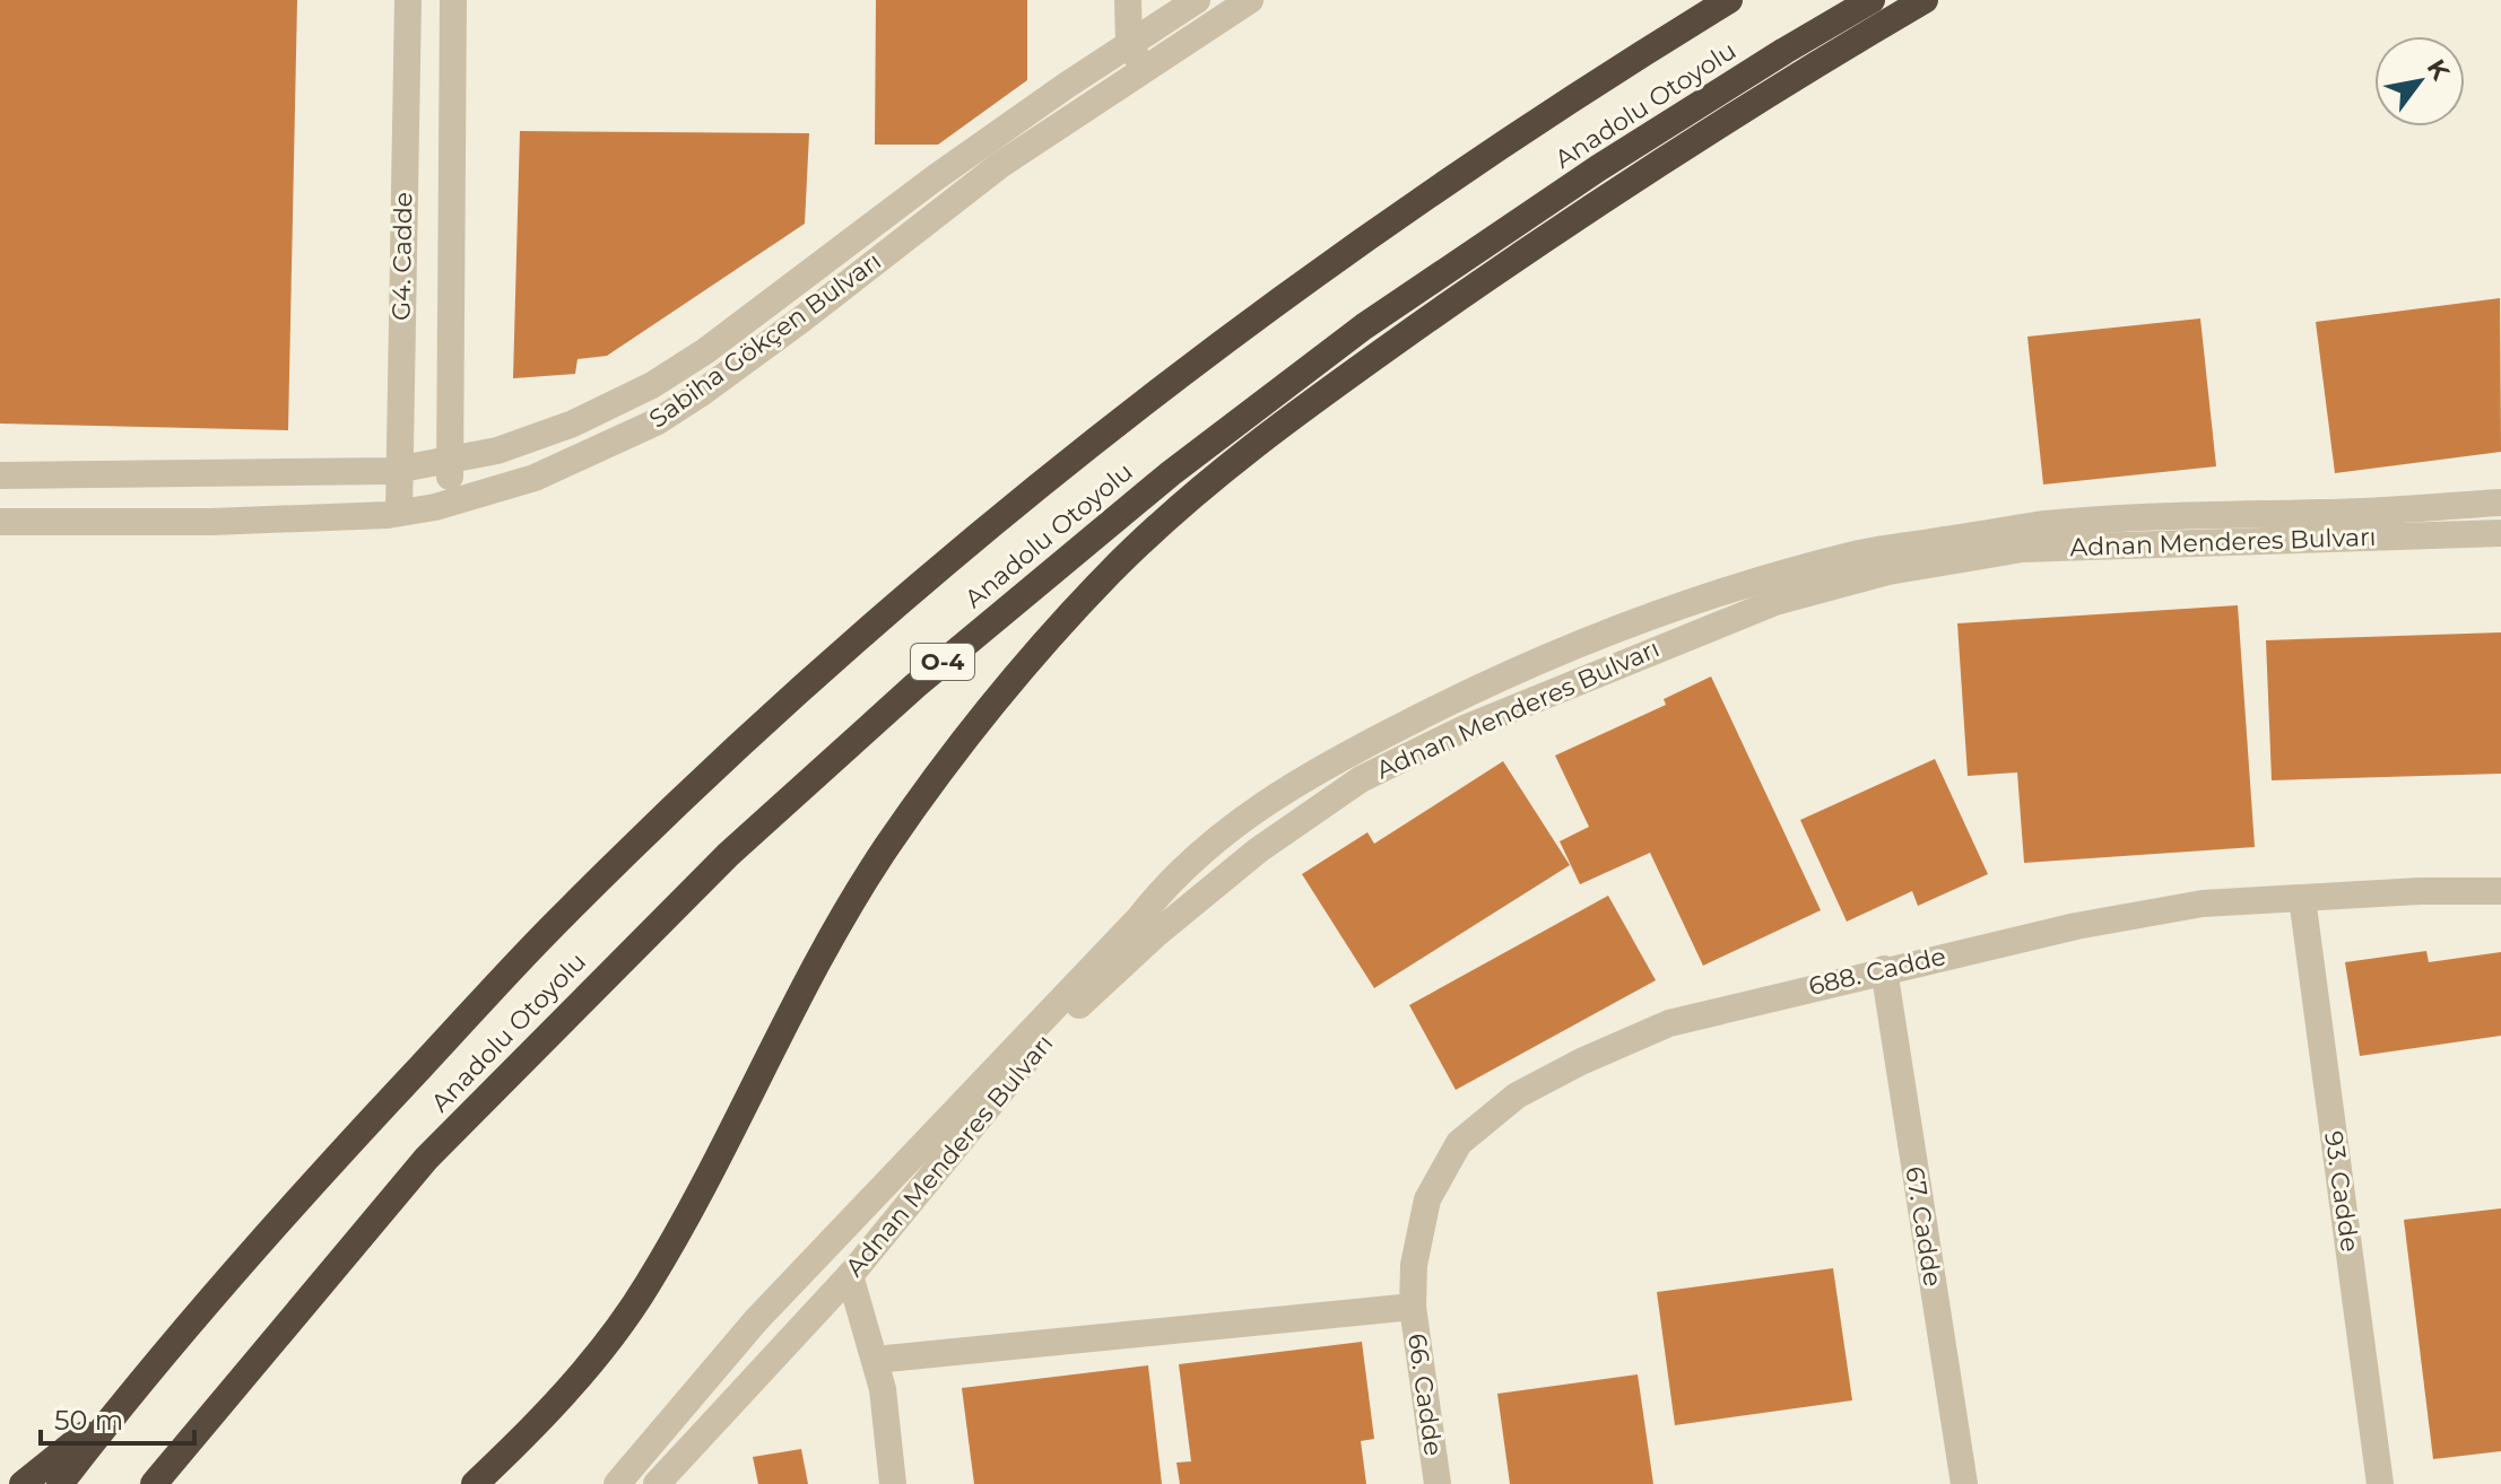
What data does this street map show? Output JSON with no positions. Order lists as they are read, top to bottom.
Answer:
{
  "streets": {
    "highway": ["Anadolu Otoyolu", "O-4"],
    "street": [
      "G4. Cadde",
      "Sabiha Gökçen Bulvarı",
      "Adnan Menderes Bulvarı",
      "688. Cadde",
      "93. Cadde",
      "67. Cadde",
      "66. Cadde"
    ]
  },
  "crossings": [
    ["G4. Cadde", "Sabiha Gökçen Bulvarı"],
    ["688. Cadde", "93. Cadde"],
    ["688. Cadde", "67. Cadde"],
    ["688. Cadde", "66. Cadde"]
  ],
  "scale_bar": "50 m",
  "north": "top right"
}
